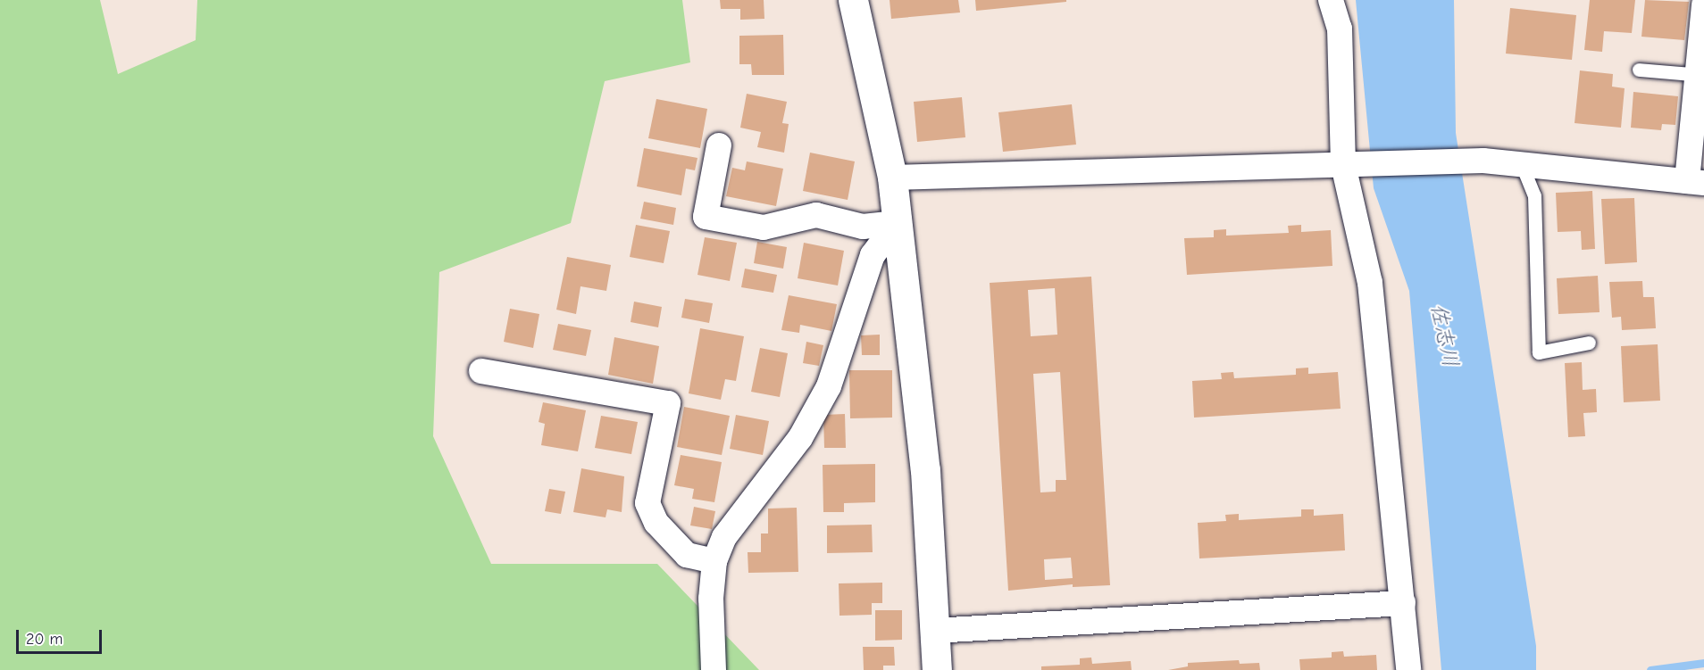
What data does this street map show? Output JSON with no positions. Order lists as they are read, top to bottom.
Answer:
{
  "water": ["佐志川"],
  "scale_bar": "20 m"
}
